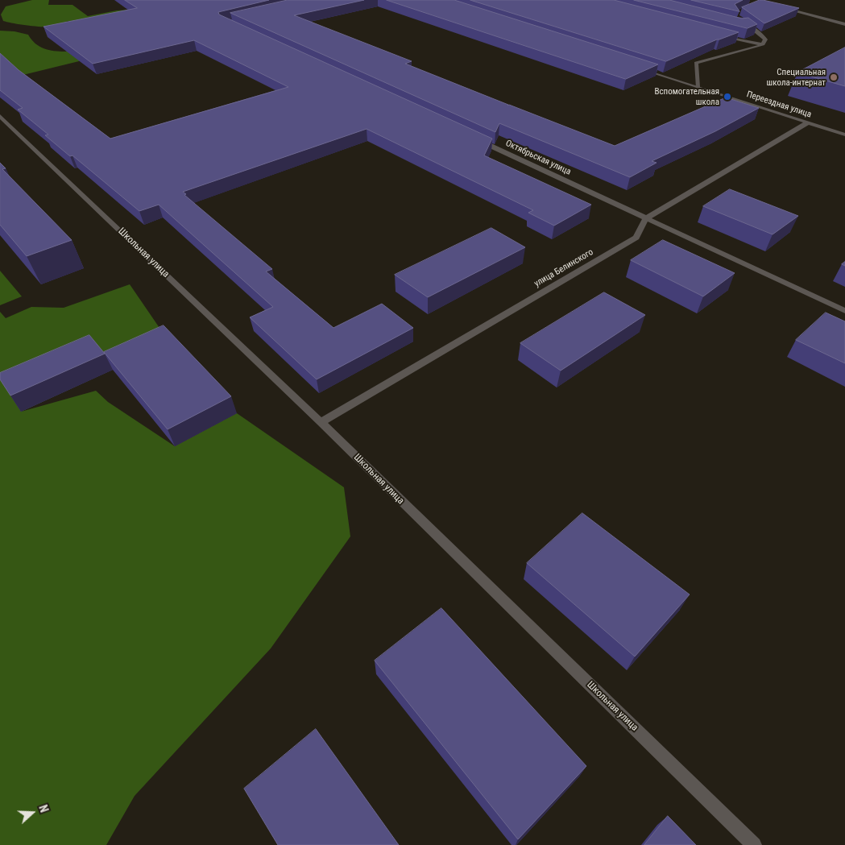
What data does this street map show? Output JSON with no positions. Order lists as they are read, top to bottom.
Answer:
{
  "streets": {
    "street": [
      "Переездная улица",
      "Октябрьская улица",
      "Школьная улица",
      "улица Белинского"
    ]
  },
  "crossings": [
    ["Октябрьская улица", "улица Белинского"],
    ["Школьная улица", "улица Белинского"]
  ],
  "places": ["Специальная школа-интернат", "Вспомогательная школа"],
  "north": "right"
}
